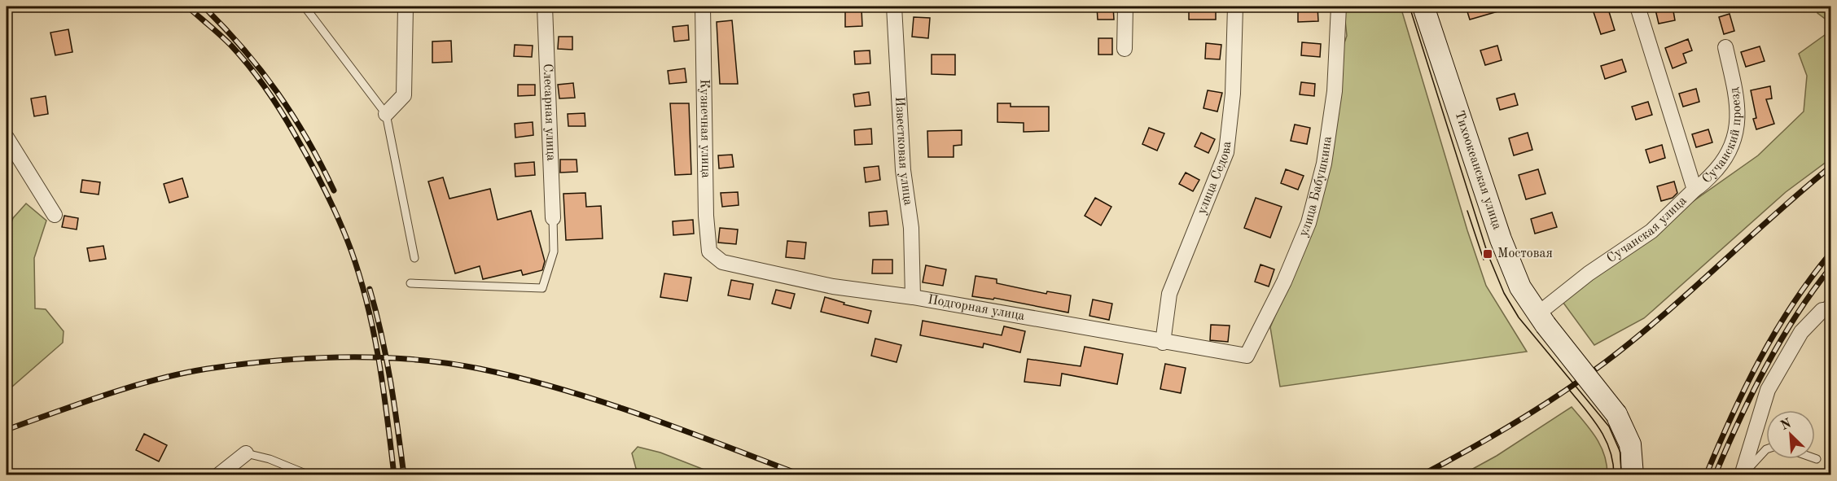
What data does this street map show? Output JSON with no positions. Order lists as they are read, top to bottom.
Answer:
{
  "streets": {
    "main road": ["Тихоокеанская улица"],
    "street": [
      "Слесарная улица",
      "Кузнечная улица",
      "Сучанский проезд",
      "Известковая улица",
      "улица Седова",
      "улица Бабушкина",
      "Сучанская улица",
      "Подгорная улица"
    ]
  },
  "crossings": [
    ["Кузнечная улица", "Подгорная улица"],
    ["Сучанский проезд", "Сучанская улица"],
    ["Известковая улица", "Подгорная улица"],
    ["Тихоокеанская улица", "Сучанская улица"],
    ["улица Седова", "Подгорная улица"],
    ["улица Бабушкина", "Подгорная улица"]
  ],
  "places": {
    "transit": ["Мостовая"]
  },
  "north": "top left"
}
